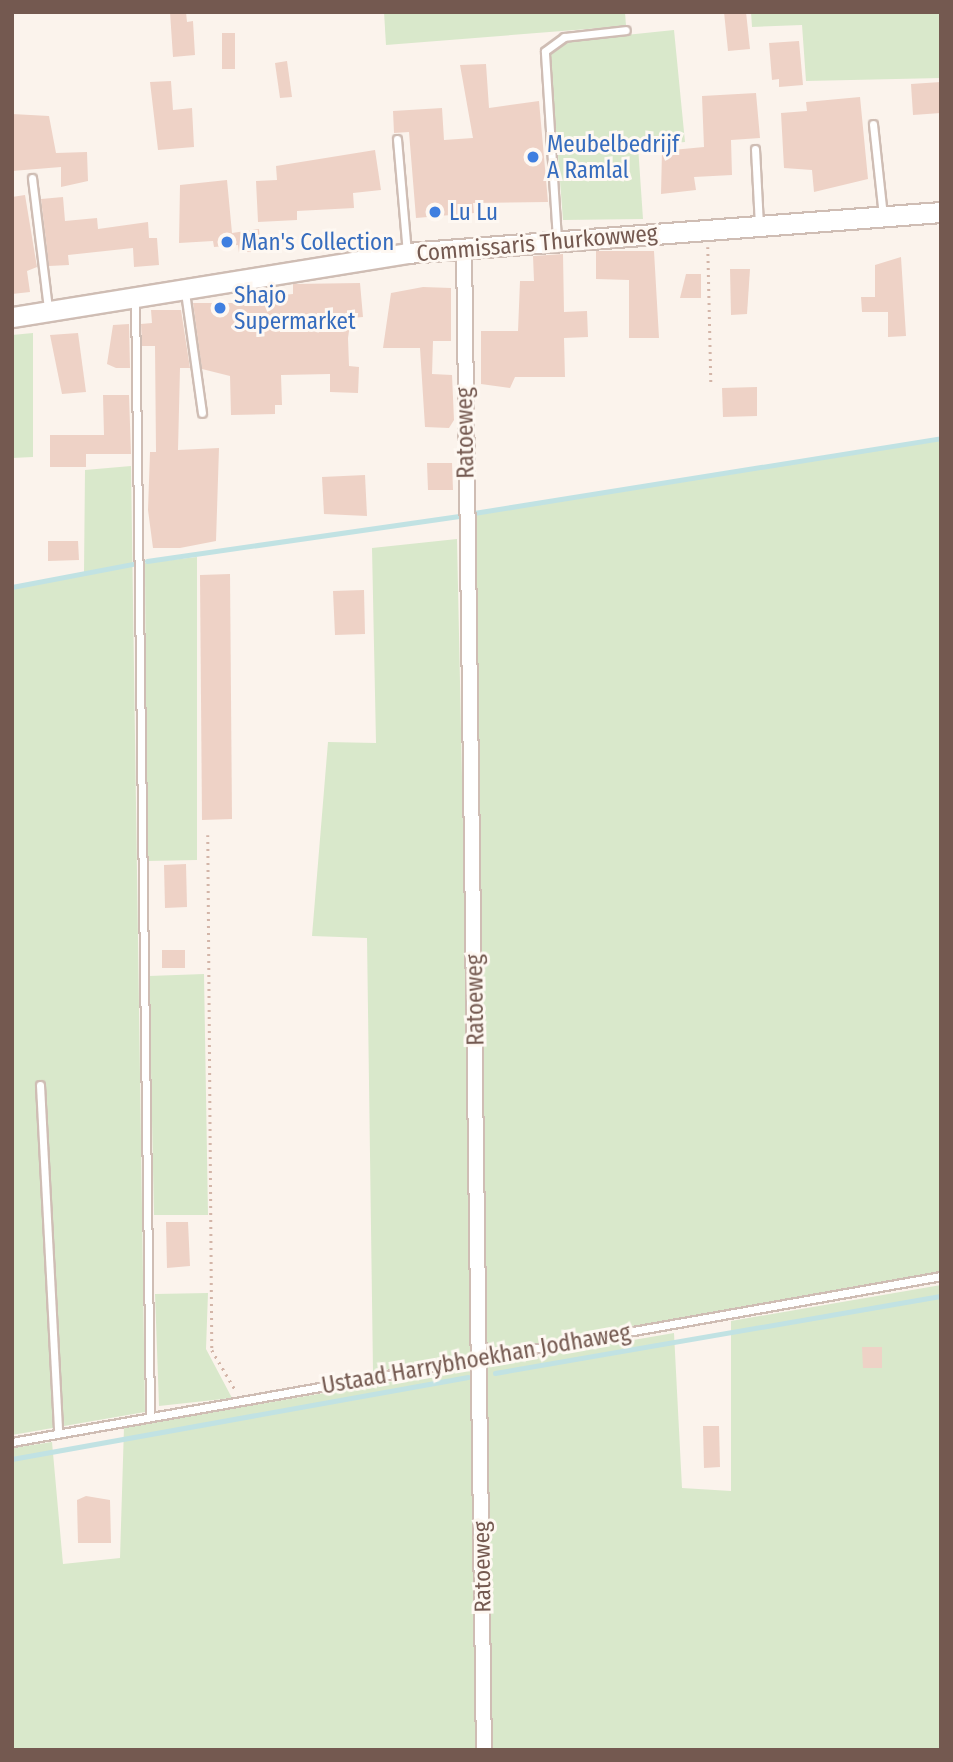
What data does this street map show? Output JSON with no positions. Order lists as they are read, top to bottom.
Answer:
{
  "streets": {
    "main road": ["Commissaris Thurkowweg"],
    "street": ["Ratoeweg"],
    "lane": ["Ustaad Harrybhoekhan Jodhaweg"]
  },
  "crossings": [
    ["Commissaris Thurkowweg", "Ratoeweg"],
    ["Ratoeweg", "Ustaad Harrybhoekhan Jodhaweg"]
  ],
  "places": [
    "Meubelbedrijf A Ramlal",
    "Lu Lu",
    "Man's Collection",
    "Shajo Supermarket"
  ]
}
